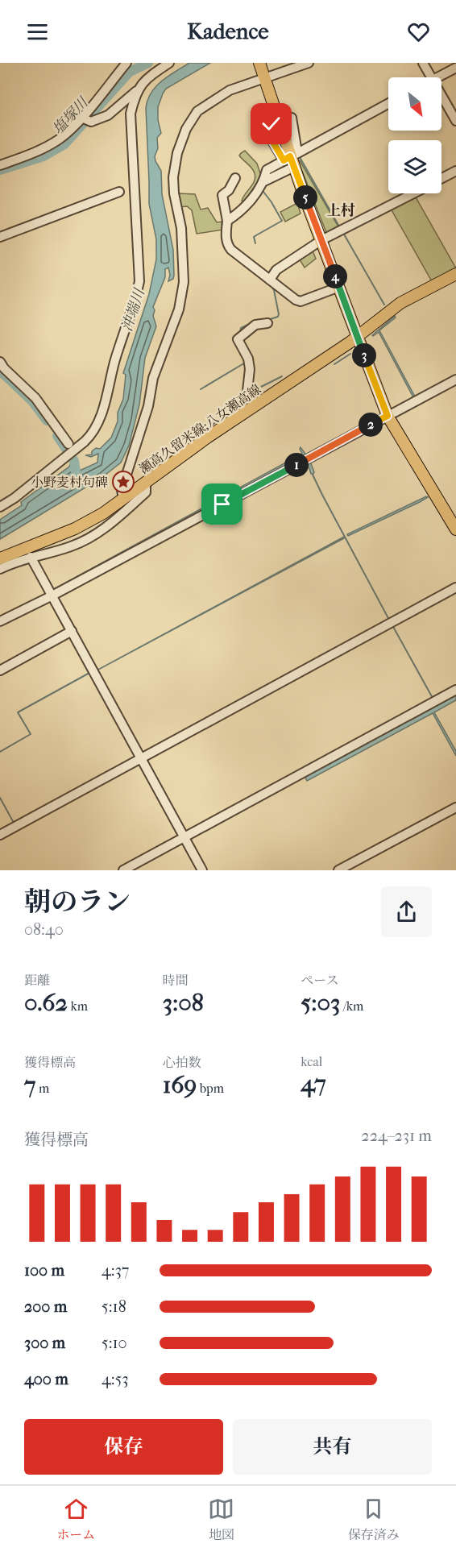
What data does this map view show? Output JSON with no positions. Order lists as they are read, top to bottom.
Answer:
{
  "streets": {
    "main road": ["瀬高久留米線;八女瀬高線"]
  },
  "districts": ["上村"],
  "water": ["塩塚川", "沖端川"],
  "places": {
    "place": ["小野麦村句碑"]
  },
  "north": "bottom right",
  "page": {
    "header": "Kadence",
    "pins": [
      "5",
      "4",
      "3",
      "2",
      "1"
    ],
    "heading": ["朝のラン", "08:40"],
    "stats": [
      ["距離", "0.62 km"],
      ["時間", "3:08"],
      ["ペース", "5:03 /km"],
      ["獲得標高", "7 m"],
      ["心拍数", "169 bpm"],
      ["kcal", "47"]
    ],
    "chart": ["獲得標高", "224–231 m"],
    "list": [
      {
        "name": "100 m",
        "note": "4:37"
      },
      {
        "name": "200 m",
        "note": "5:18"
      },
      {
        "name": "300 m",
        "note": "5:10"
      },
      {
        "name": "400 m",
        "note": "4:53"
      }
    ],
    "buttons": ["保存", "共有"],
    "tabs": ["ホーム", "地図", "保存済み"]
  }
}
